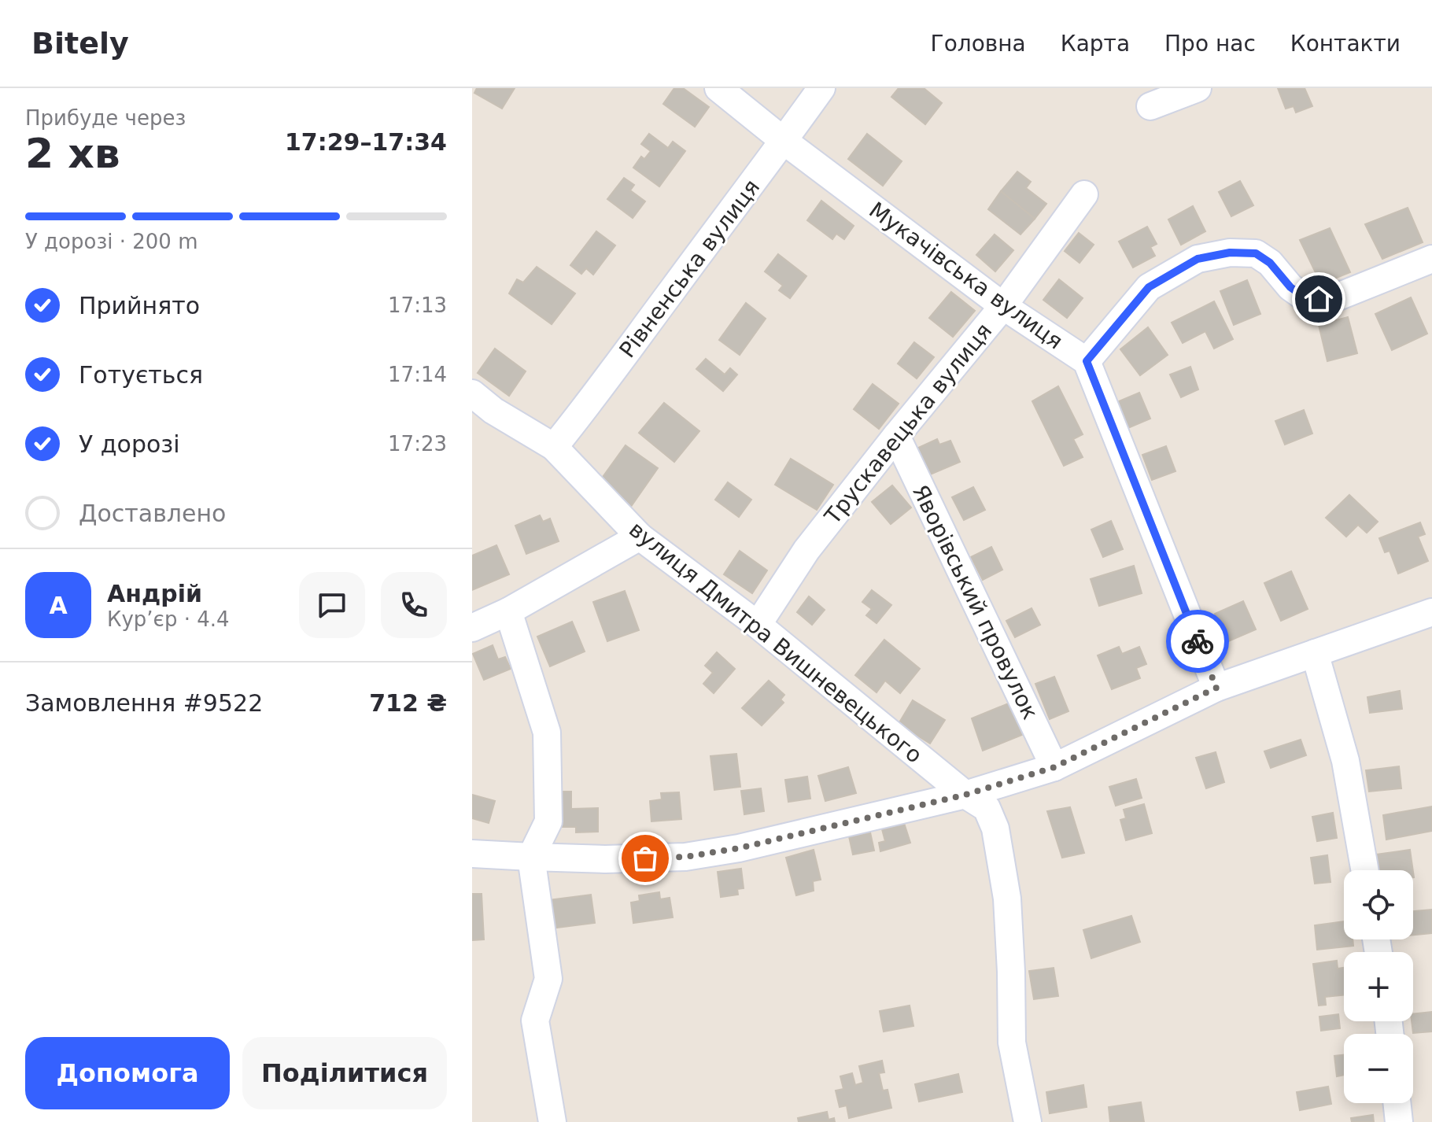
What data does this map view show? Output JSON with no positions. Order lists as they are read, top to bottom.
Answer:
{
  "streets": {
    "street": [
      "Рівненська вулиця",
      "Мукачівська вулиця",
      "Трускавецька вулиця",
      "Яворівський провулок",
      "вулиця Дмитра Вишневецького"
    ]
  },
  "crossings": [
    ["Рівненська вулиця", "Мукачівська вулиця"],
    ["Рівненська вулиця", "вулиця Дмитра Вишневецького"],
    ["Мукачівська вулиця", "Трускавецька вулиця"],
    ["Трускавецька вулиця", "Яворівський провулок"],
    ["Трускавецька вулиця", "вулиця Дмитра Вишневецького"]
  ],
  "page": {
    "header": "Bitely",
    "nav": [
      "Головна",
      "Карта",
      "Про нас",
      "Контакти"
    ],
    "heading": ["2 хв", "Прибуде через", "17:29–17:34"],
    "panel": [
      "Андрій",
      "Кур’єр · 4.4",
      "Замовлення #9522",
      "712 ₴"
    ],
    "bar": "У дорозі · 200 m",
    "list": [
      ["Прийнято", "17:13"],
      ["Готується", "17:14"],
      ["У дорозі", "17:23"],
      "Доставлено"
    ],
    "round": "А",
    "map_buttons": ["+", "−"],
    "buttons": ["Допомога", "Поділитися"]
  }
}
